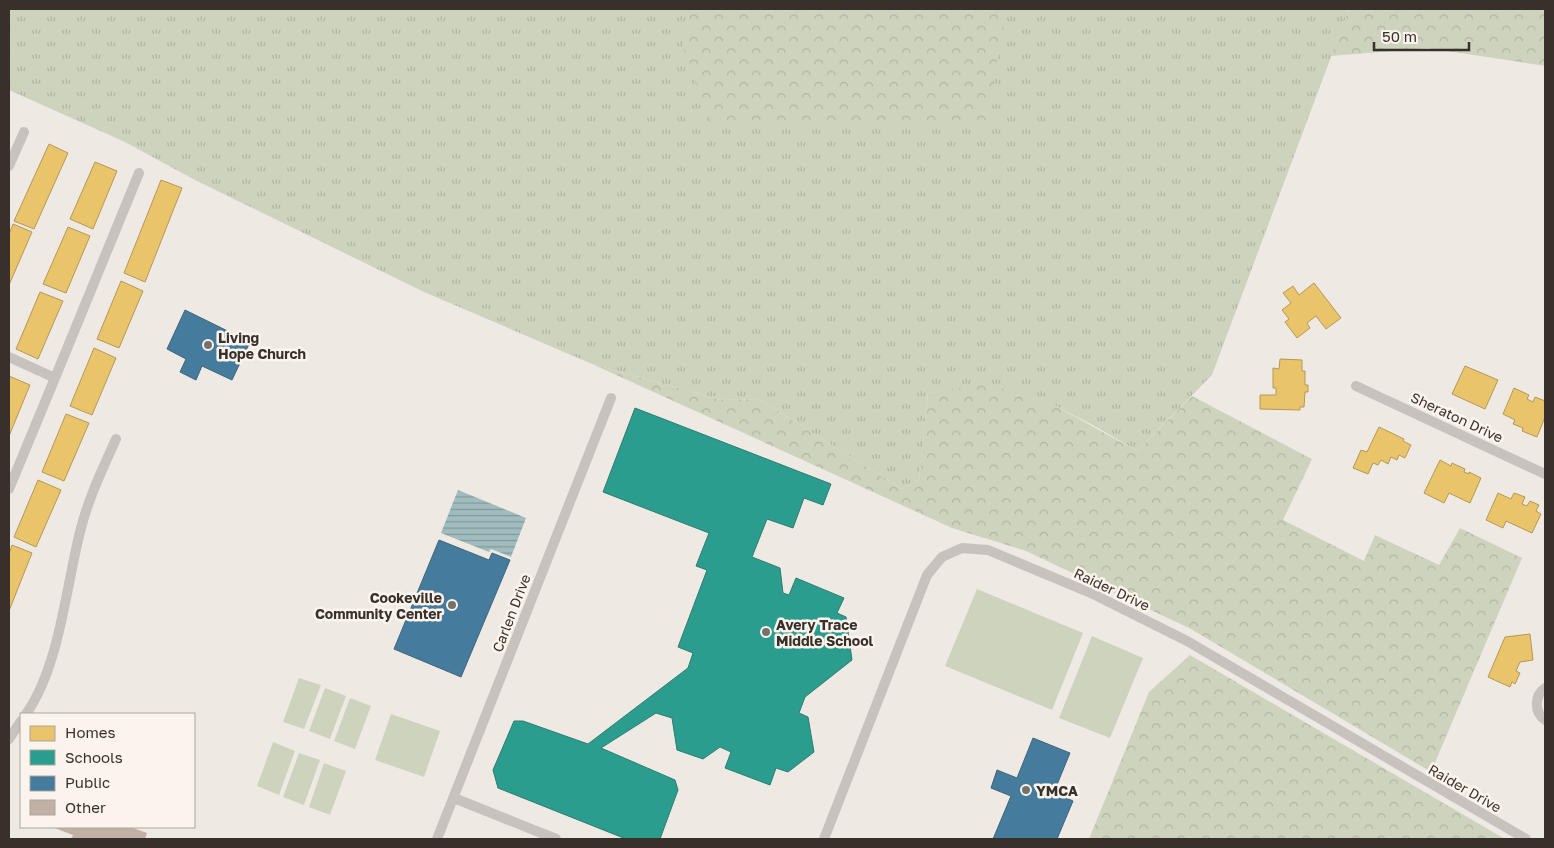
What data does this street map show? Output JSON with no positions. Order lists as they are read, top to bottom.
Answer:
{
  "streets": {
    "street": ["Sheraton Drive", "Raider Drive", "Carlen Drive"]
  },
  "places": [
    "Living Hope Church",
    "Cookeville Community Center",
    "Avery Trace Middle School",
    "YMCA"
  ],
  "legend": [
    "Homes",
    "Schools",
    "Public",
    "Other"
  ],
  "scale_bar": "50 m"
}
